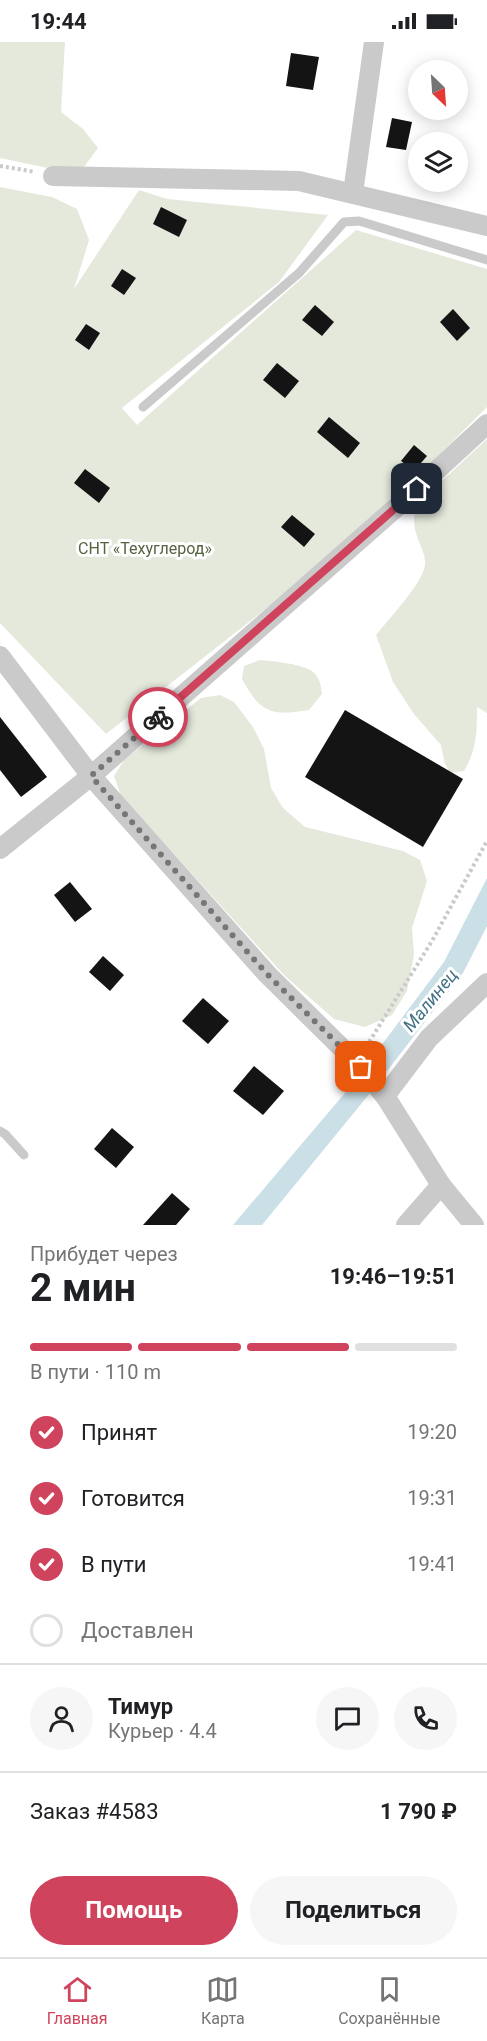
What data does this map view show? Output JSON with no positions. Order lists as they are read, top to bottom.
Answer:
{
  "water": ["Малинец"],
  "parks": ["СНТ «Техуглерод»"],
  "north": "bottom right",
  "page": {
    "status": "19:44",
    "heading": ["2 мин", "Прибудет через", "19:46–19:51"],
    "panel": [
      "Тимур",
      "Курьер · 4.4",
      "Заказ #4583",
      "1 790 ₽"
    ],
    "bar": "В пути · 110 m",
    "list": [
      ["Принят", "19:20"],
      ["Готовится", "19:31"],
      ["В пути", "19:41"],
      "Доставлен"
    ],
    "buttons": ["Помощь", "Поделиться"],
    "tabs": ["Главная", "Карта", "Сохранённые"]
  }
}
